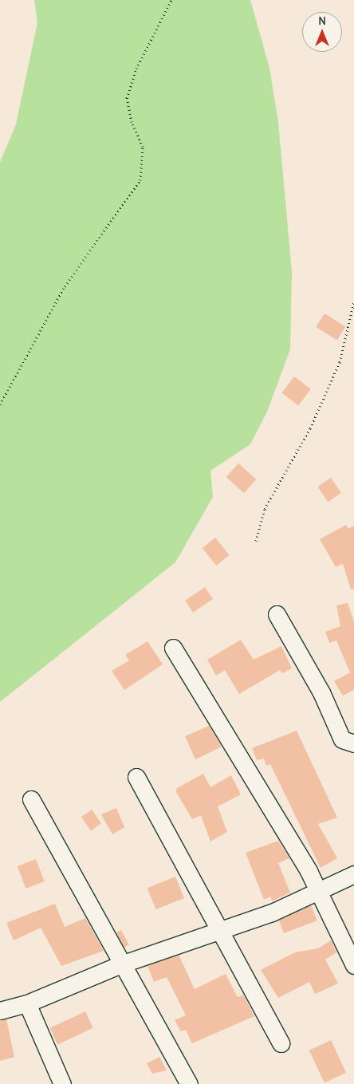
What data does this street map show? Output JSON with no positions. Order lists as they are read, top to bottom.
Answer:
{
  "north": "top"
}
